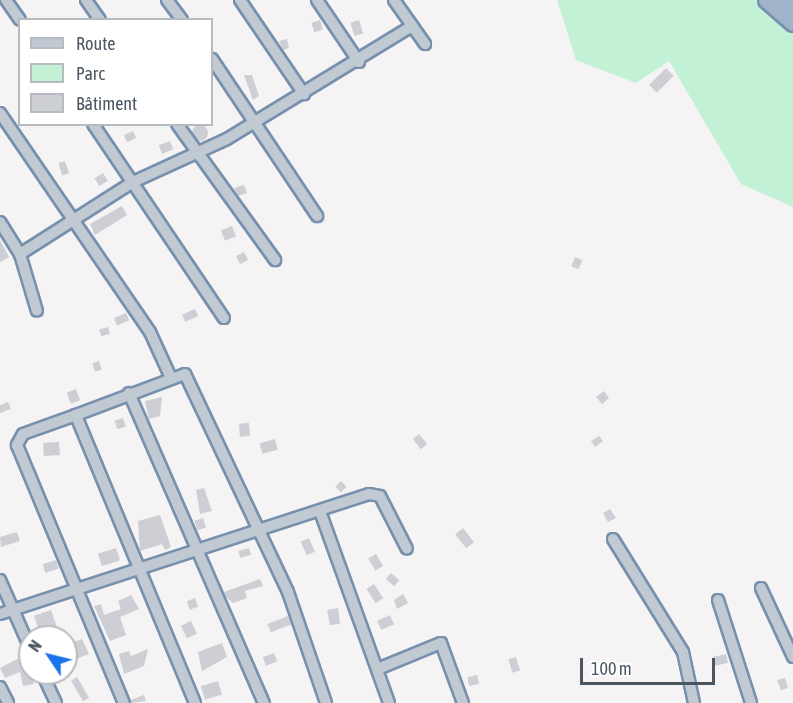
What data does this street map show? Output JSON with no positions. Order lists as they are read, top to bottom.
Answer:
{
  "legend": ["Route", "Parc", "Bâtiment"],
  "scale_bar": "100 m",
  "north": "top left"
}
